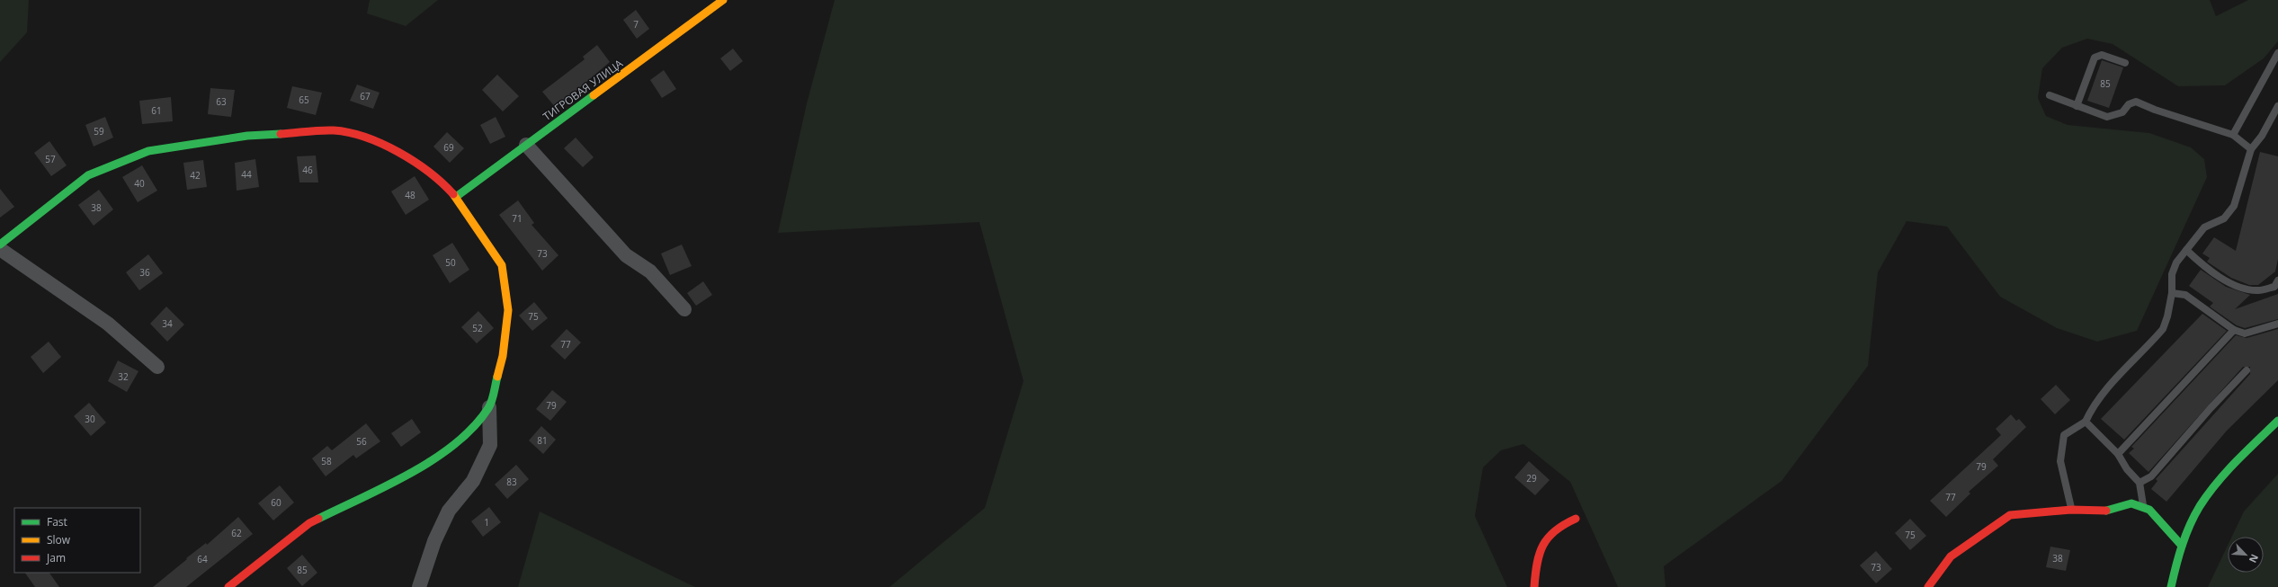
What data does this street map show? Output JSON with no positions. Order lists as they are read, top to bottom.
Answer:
{
  "streets": {
    "street": ["ТИГРОВАЯ УЛИЦА"]
  },
  "house_numbers": [
    "7",
    "85",
    "67",
    "65",
    "63",
    "61",
    "59",
    "69",
    "57",
    "46",
    "44",
    "42",
    "40",
    "48",
    "38",
    "71",
    "73",
    "50",
    "36",
    "75",
    "34",
    "52",
    "77",
    "32",
    "79",
    "30",
    "81",
    "56",
    "58",
    "79",
    "29",
    "83",
    "77",
    "60",
    "1",
    "62",
    "75",
    "38",
    "64",
    "73",
    "85"
  ],
  "legend": ["Fast", "Slow", "Jam"],
  "north": "bottom right"
}
